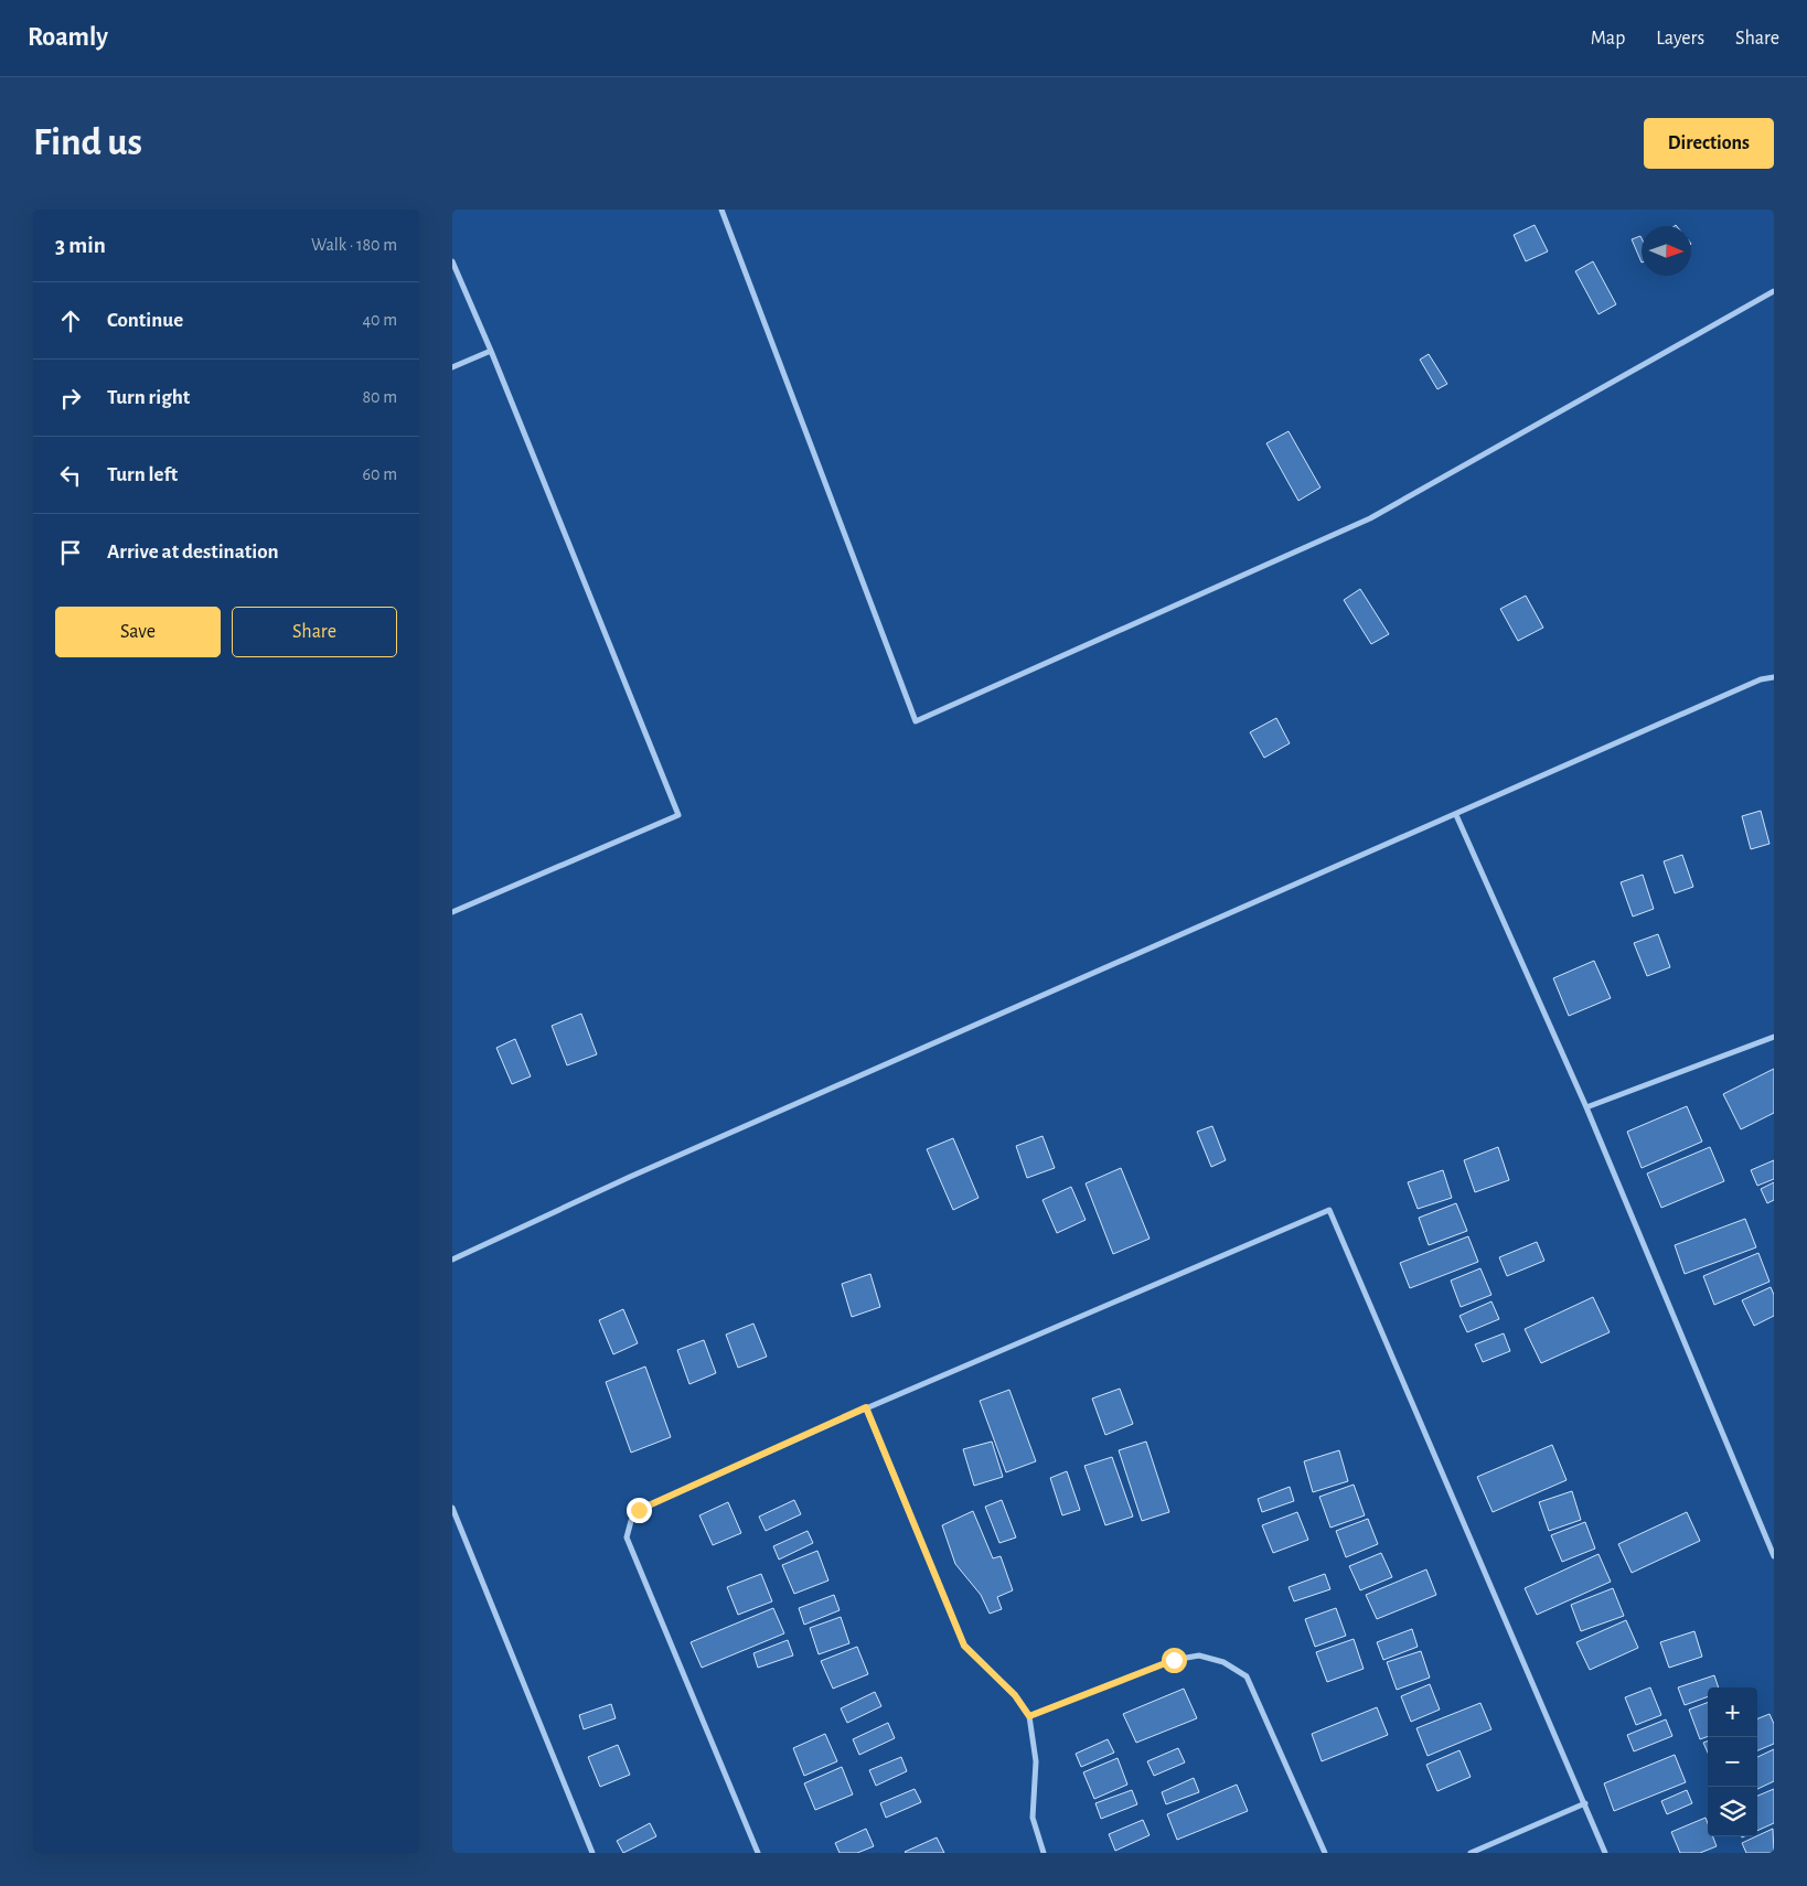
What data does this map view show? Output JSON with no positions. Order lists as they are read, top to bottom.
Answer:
{
  "north": "right",
  "page": {
    "header": "Roamly",
    "nav": ["Map", "Layers", "Share"],
    "buttons": [
      "Directions",
      ["Save", "Share"]
    ],
    "title": "Find us",
    "heading": ["3 min", "Walk · 180 m"],
    "list": [
      ["Continue", "40 m"],
      ["Turn right", "80 m"],
      ["Turn left", "60 m"],
      "Arrive at destination"
    ],
    "map_buttons": ["+", "−"]
  }
}
